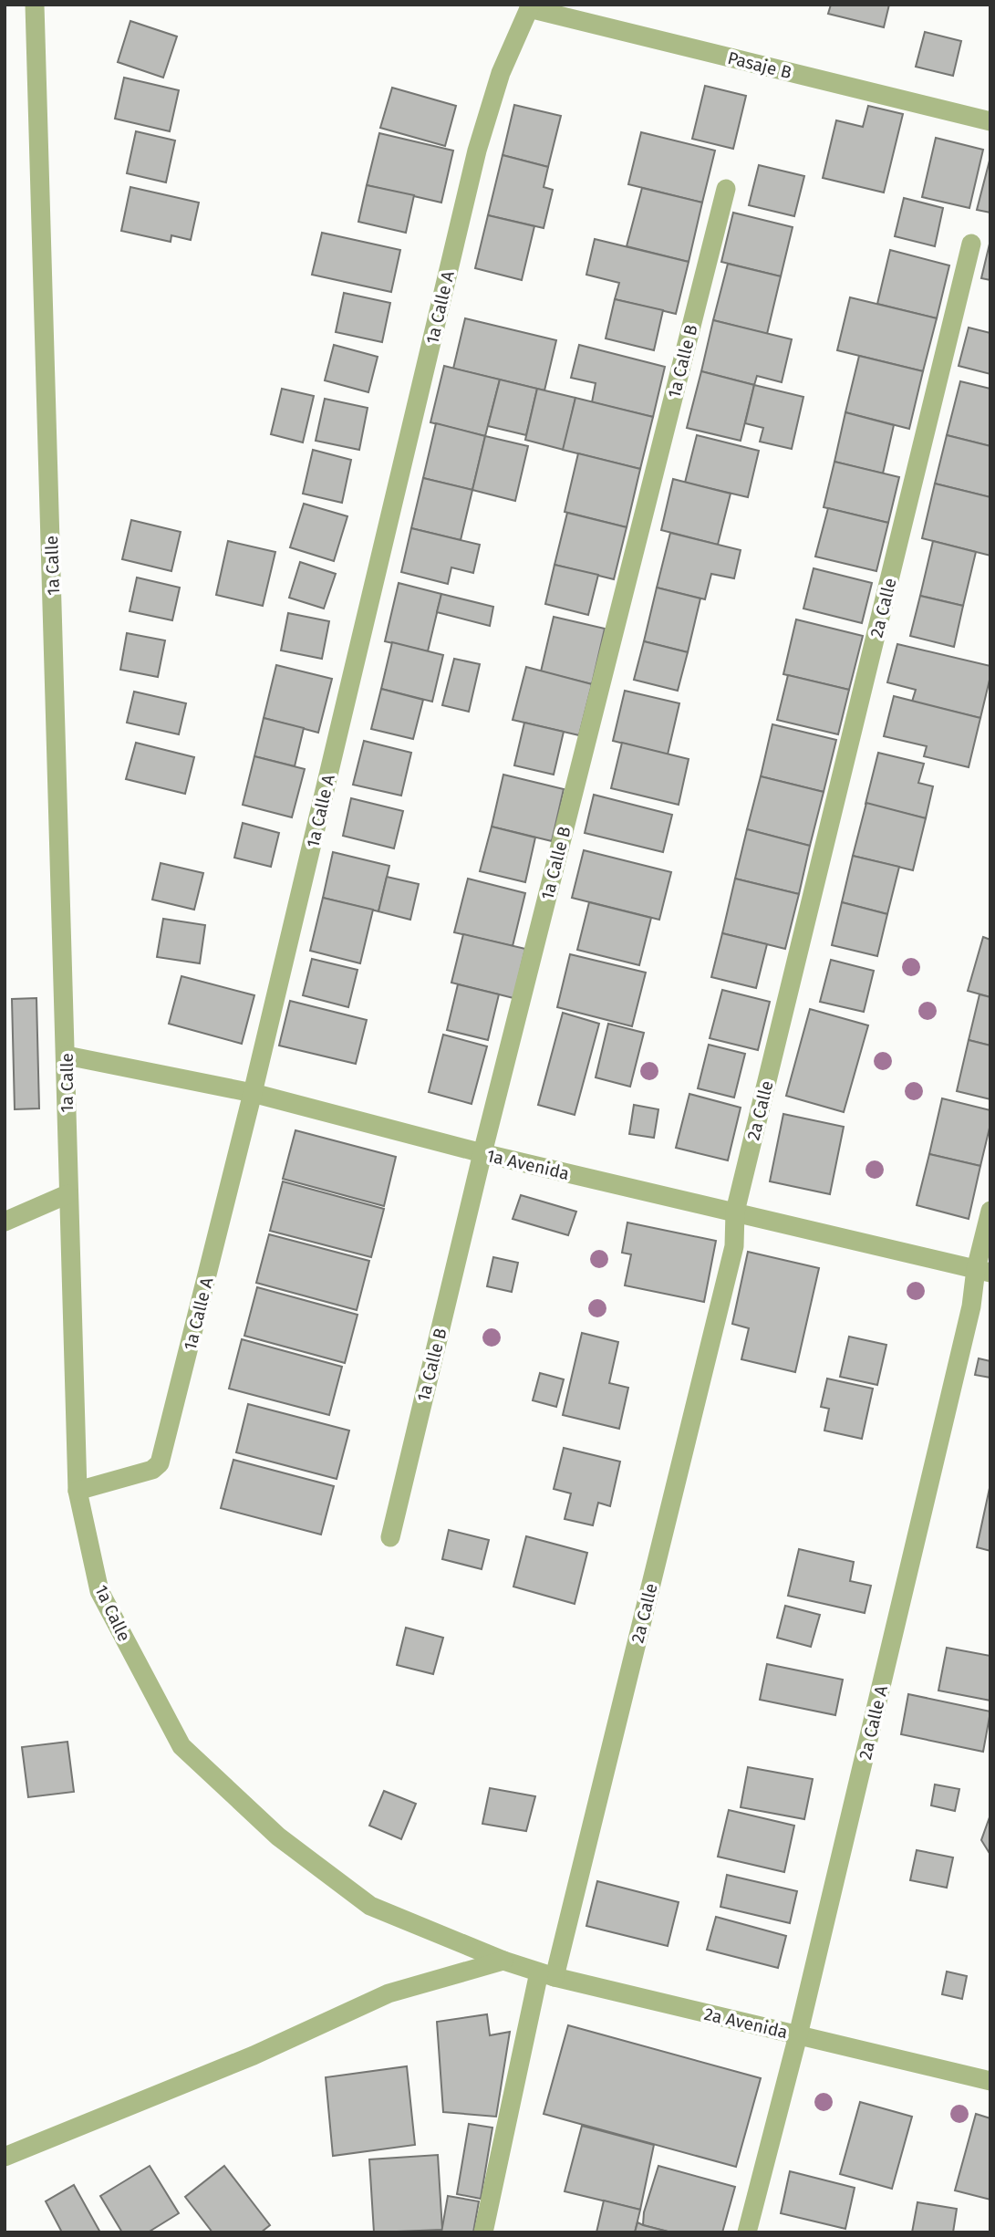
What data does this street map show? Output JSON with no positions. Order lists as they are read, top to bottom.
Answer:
{
  "streets": {
    "street": [
      "Pasaje B",
      "1a Calle A",
      "1a Calle B",
      "1a Calle",
      "2a Calle",
      "1a Avenida",
      "2a Calle A",
      "2a Avenida"
    ]
  },
  "crossings": [
    ["Pasaje B", "1a Calle A"],
    ["1a Calle A", "1a Calle"],
    ["1a Calle A", "1a Avenida"],
    ["1a Calle B", "1a Avenida"],
    ["1a Calle", "1a Avenida"],
    ["1a Calle", "2a Avenida"],
    ["2a Calle", "1a Avenida"],
    ["2a Calle", "2a Avenida"],
    ["1a Avenida", "2a Calle A"],
    ["2a Calle A", "2a Avenida"]
  ]
}
